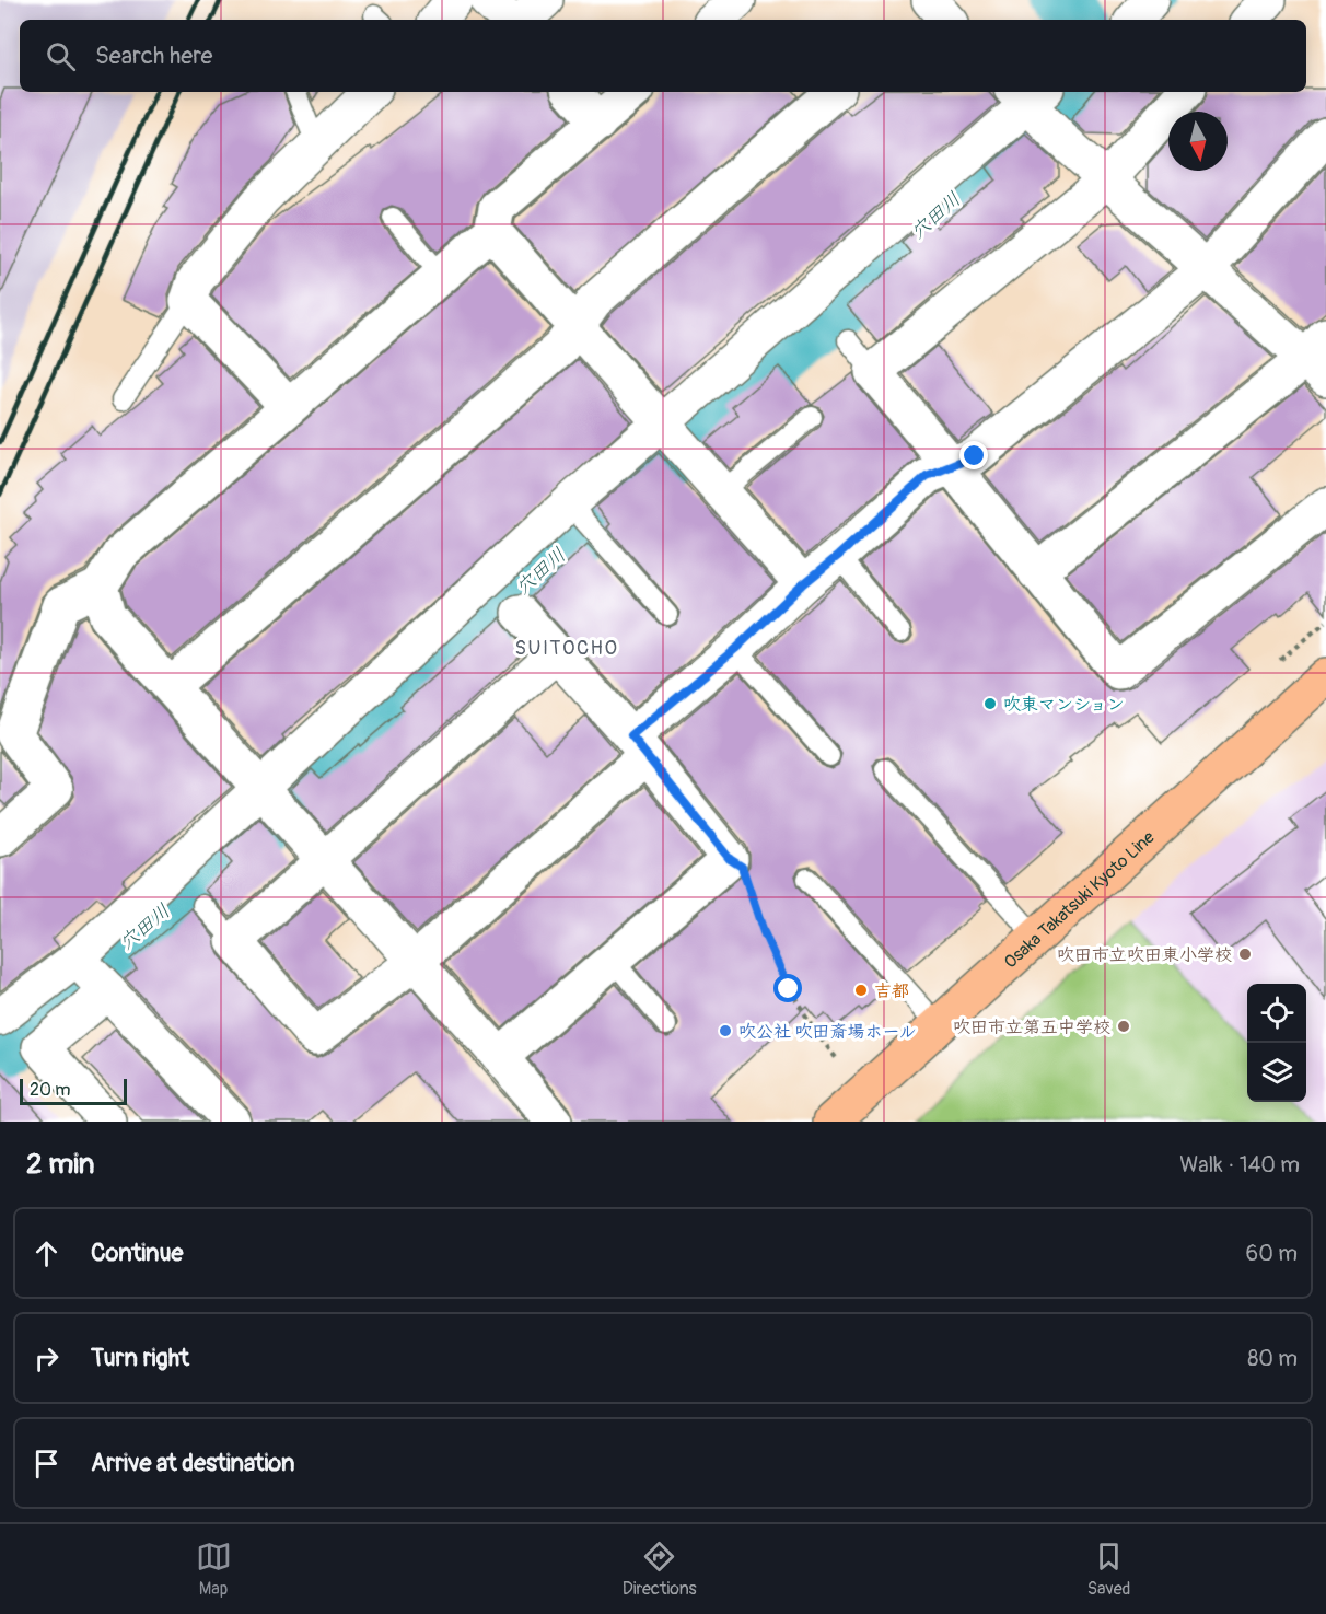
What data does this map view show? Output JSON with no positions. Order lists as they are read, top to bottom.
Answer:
{
  "streets": {
    "main road": ["Osaka Takatsuki Kyoto Line"]
  },
  "districts": ["SUITOCHO"],
  "water": ["穴田川"],
  "places": [
    "吹東マンション",
    "吹田市立吹田東小学校",
    "吉都",
    "吹田市立第五中学校",
    "吹公社 吹田斎場ホール"
  ],
  "scale_bar": "20 m",
  "north": "bottom",
  "page": {
    "search": "Search here",
    "scale": "20 m",
    "heading": ["2 min", "Walk · 140 m"],
    "list": [
      ["Continue", "60 m"],
      ["Turn right", "80 m"],
      "Arrive at destination"
    ],
    "nav": ["Map", "Directions", "Saved"]
  }
}
